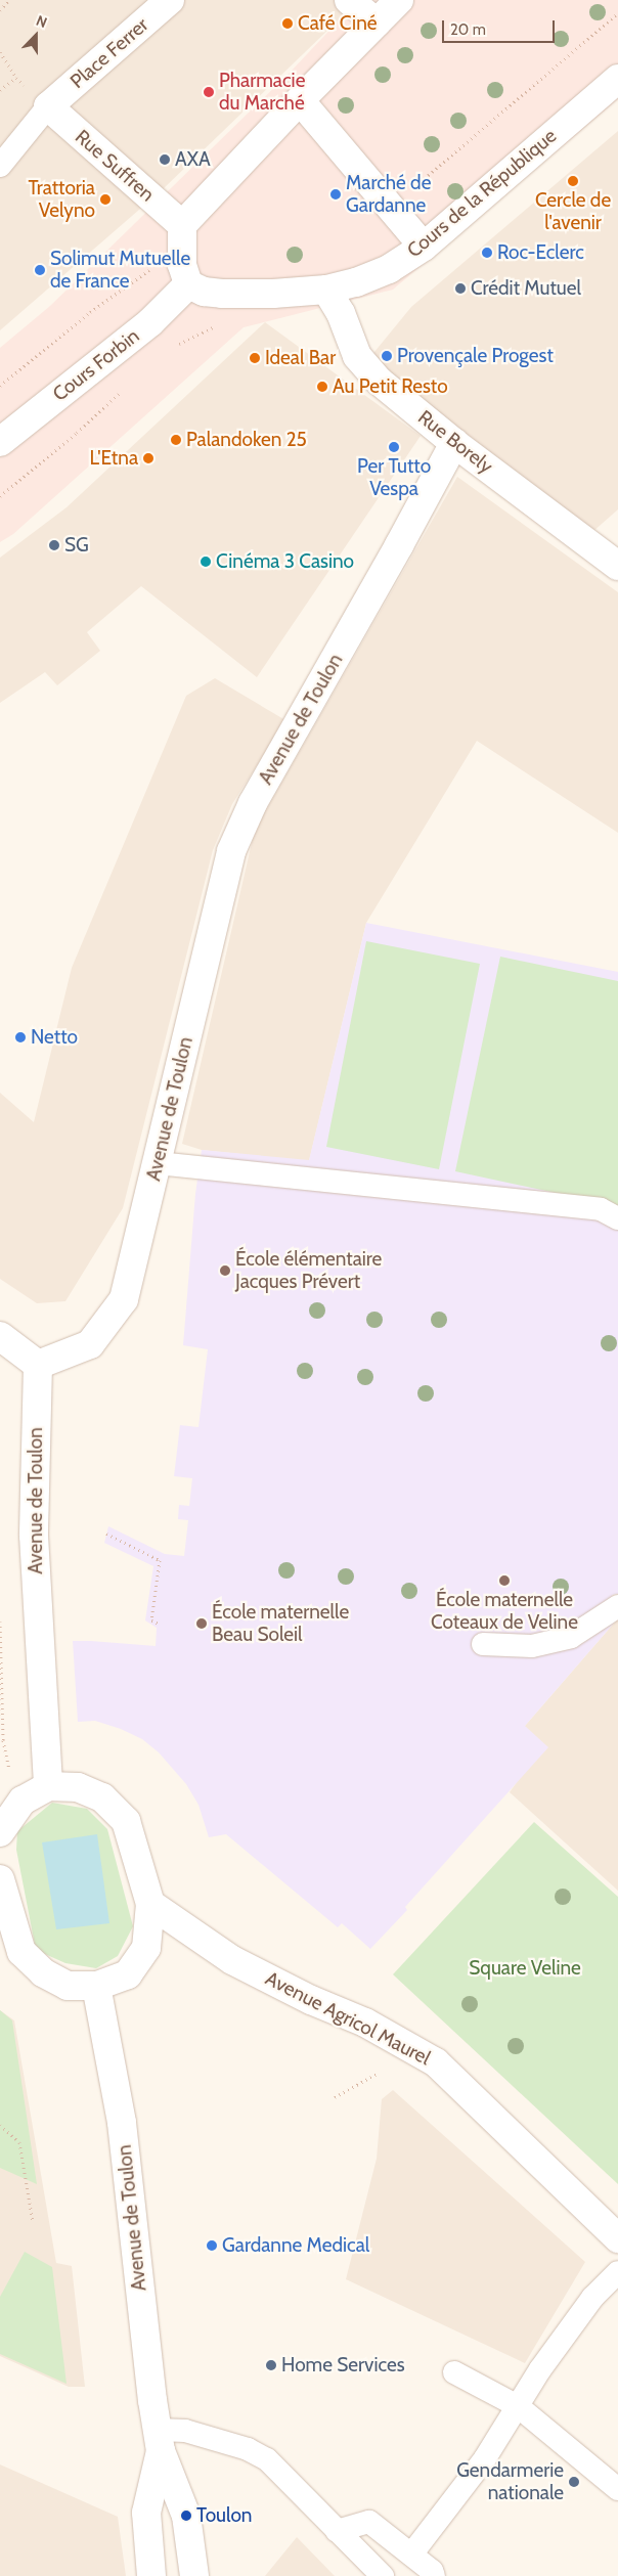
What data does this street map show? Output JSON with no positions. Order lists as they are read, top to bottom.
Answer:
{
  "streets": {
    "street": [
      "Place Ferrer",
      "Rue Suffren",
      "Cours de la République",
      "Cours Forbin",
      "Rue Borely",
      "Avenue de Toulon",
      "Avenue Agricol Maurel"
    ]
  },
  "crossings": [
    ["Place Ferrer", "Rue Suffren"],
    ["Cours de la République", "Cours Forbin"],
    ["Cours de la République", "Rue Borely"],
    ["Rue Borely", "Avenue de Toulon"]
  ],
  "parks": ["Square Veline"],
  "places": [
    "Café Ciné",
    "Pharmacie du Marché",
    "AXA",
    "Cercle de l'avenir",
    "Marché de Gardanne",
    "Trattoria Velyno",
    "Roc-Eclerc",
    "Solimut Mutuelle de France",
    "Crédit Mutuel",
    "Provençale Progest",
    "Ideal Bar",
    "Au Petit Resto",
    "Palandoken 25",
    "Per Tutto Vespa",
    "L'Etna",
    "SG",
    "Cinéma 3 Casino",
    "Netto",
    "École élémentaire Jacques Prévert",
    "École maternelle Coteaux de Veline",
    "École maternelle Beau Soleil",
    "Gardanne Medical",
    "Home Services",
    "Gendarmerie nationale",
    "Toulon"
  ],
  "scale_bar": "20 m",
  "north": "top"
}
